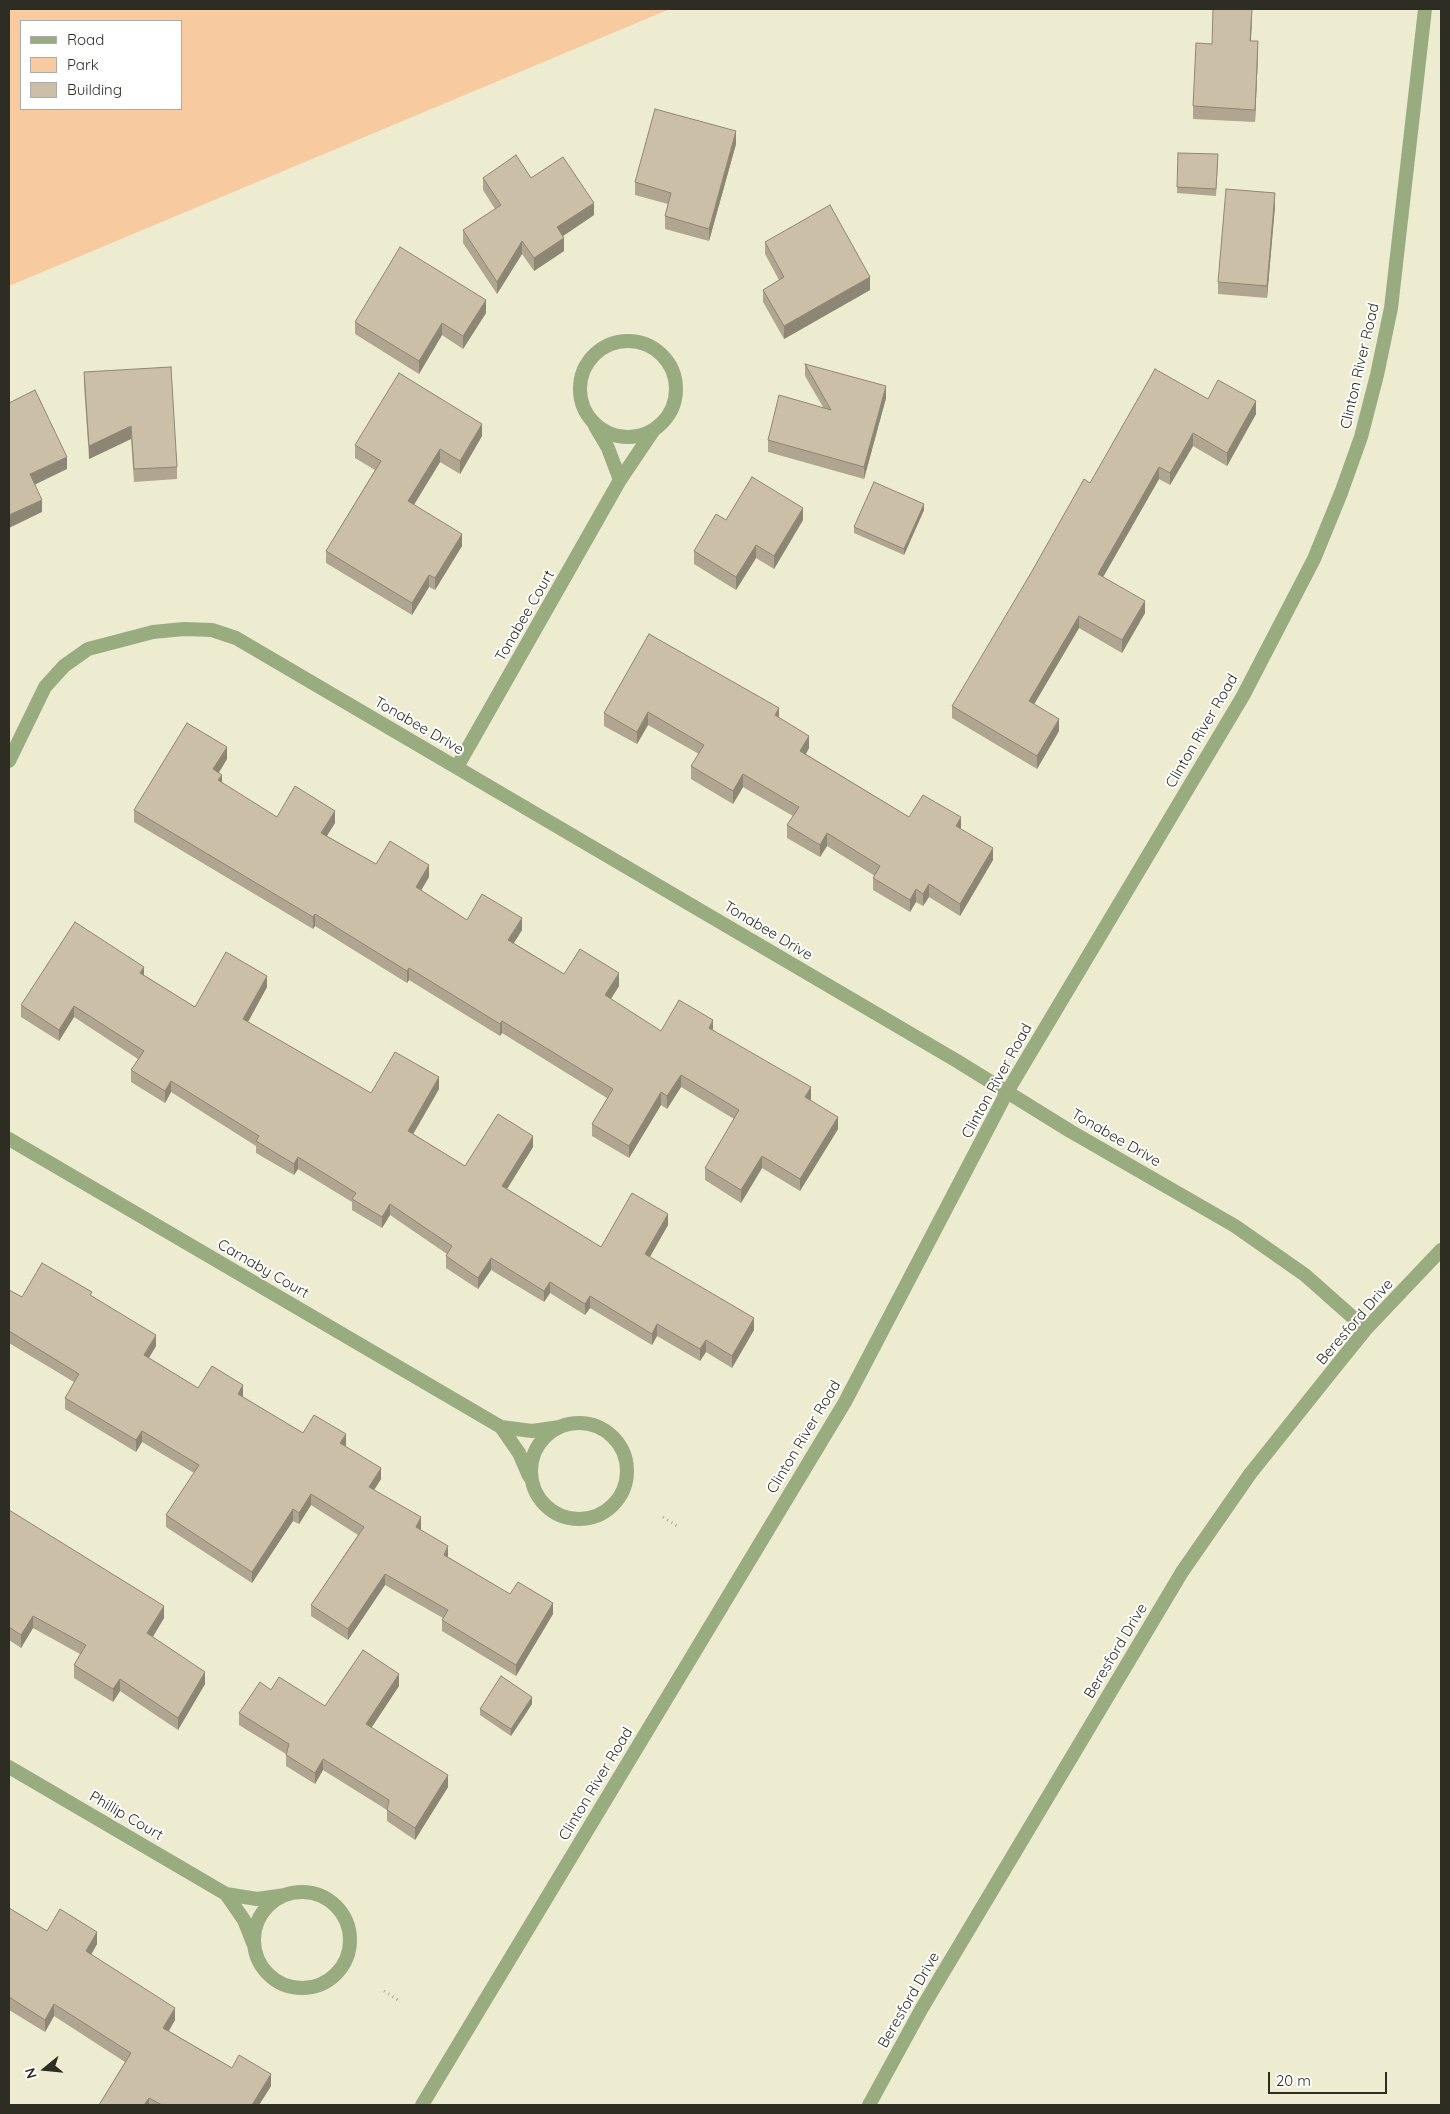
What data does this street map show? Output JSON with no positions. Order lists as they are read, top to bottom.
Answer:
{
  "streets": {
    "street": [
      "Clinton River Road",
      "Tonabee Court",
      "Tonabee Drive",
      "Carnaby Court",
      "Beresford Drive",
      "Phillip Court"
    ]
  },
  "crossings": [
    ["Clinton River Road", "Tonabee Drive"],
    ["Tonabee Court", "Tonabee Drive"],
    ["Tonabee Drive", "Beresford Drive"]
  ],
  "legend": ["Road", "Park", "Building"],
  "scale_bar": "20 m",
  "north": "left"
}
